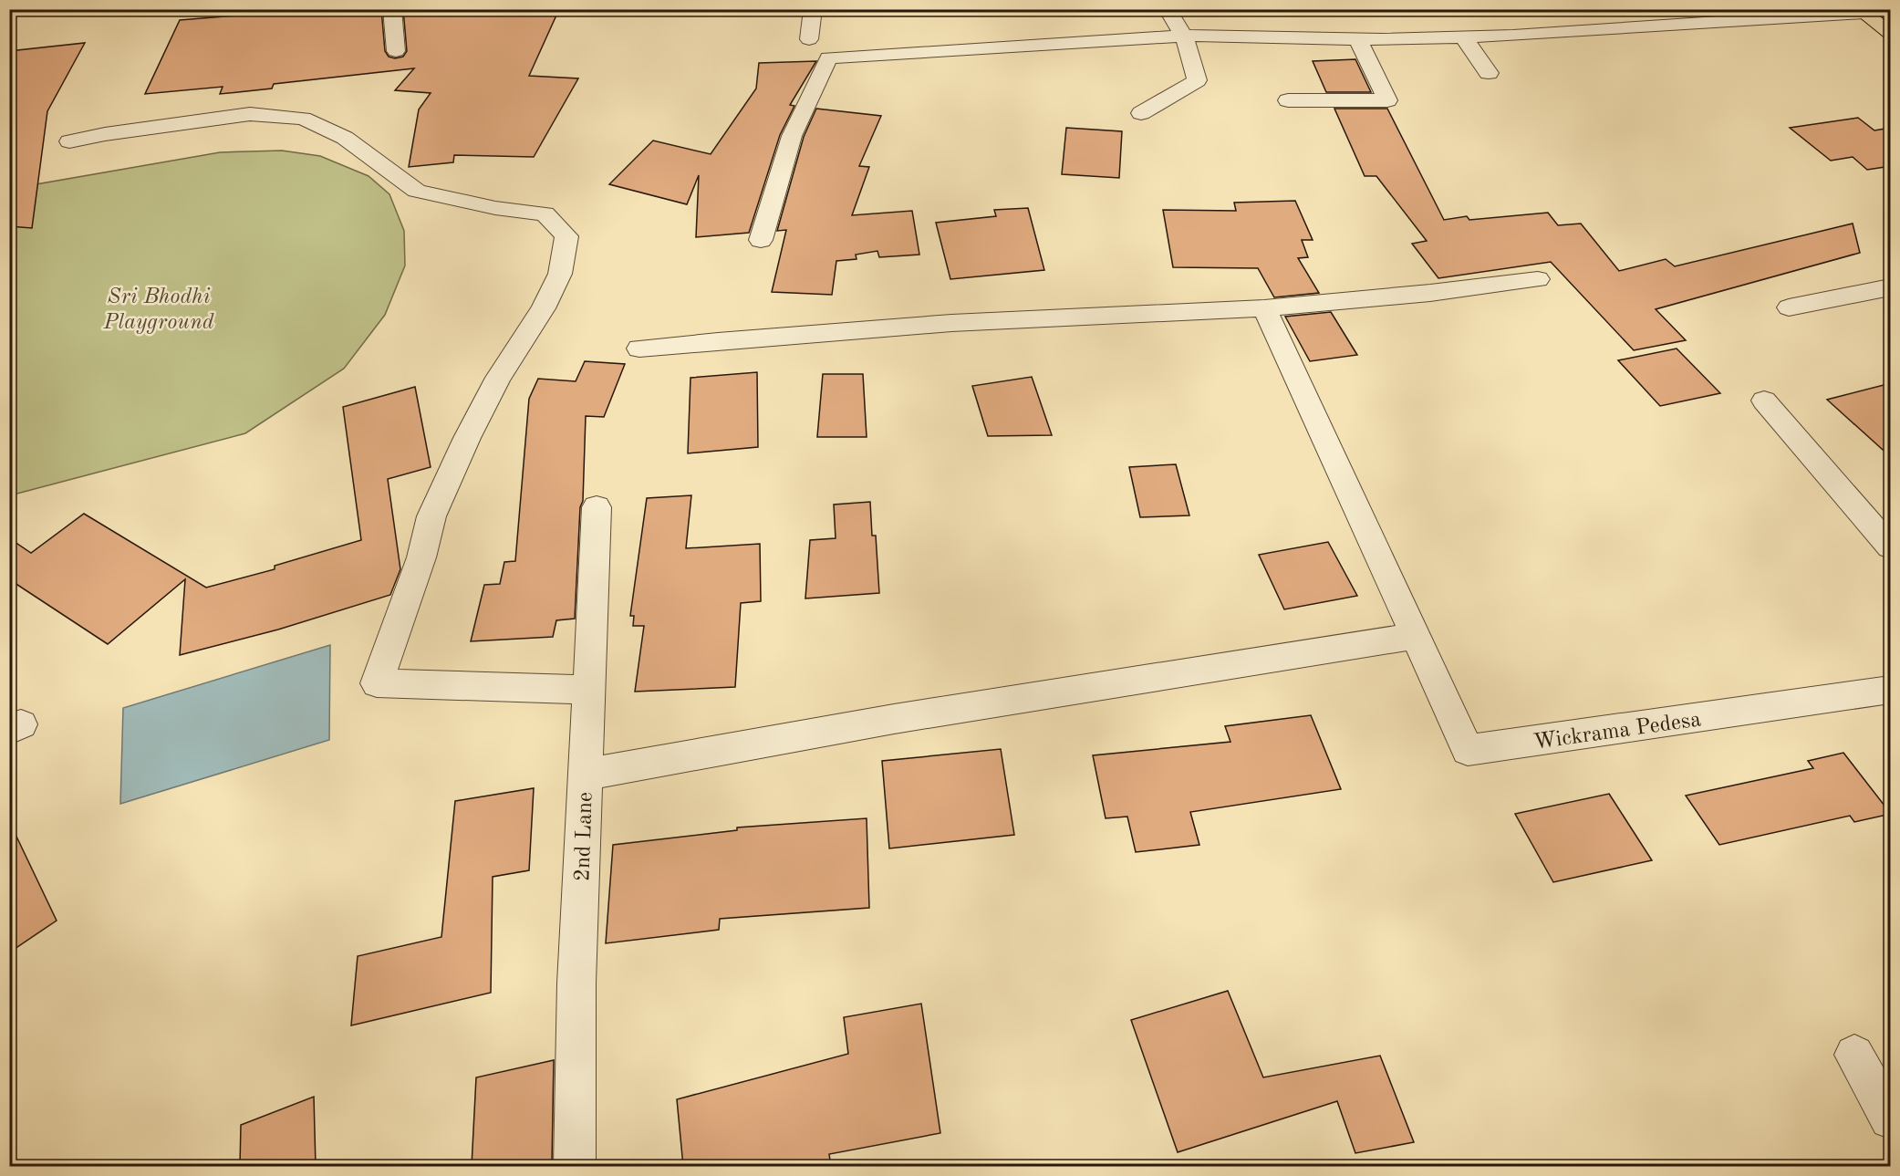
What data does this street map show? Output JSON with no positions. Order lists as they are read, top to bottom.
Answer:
{
  "streets": {
    "street": ["Wickrama Pedesa", "2nd Lane"]
  },
  "parks": ["Sri Bhodhi Playground"]
}
